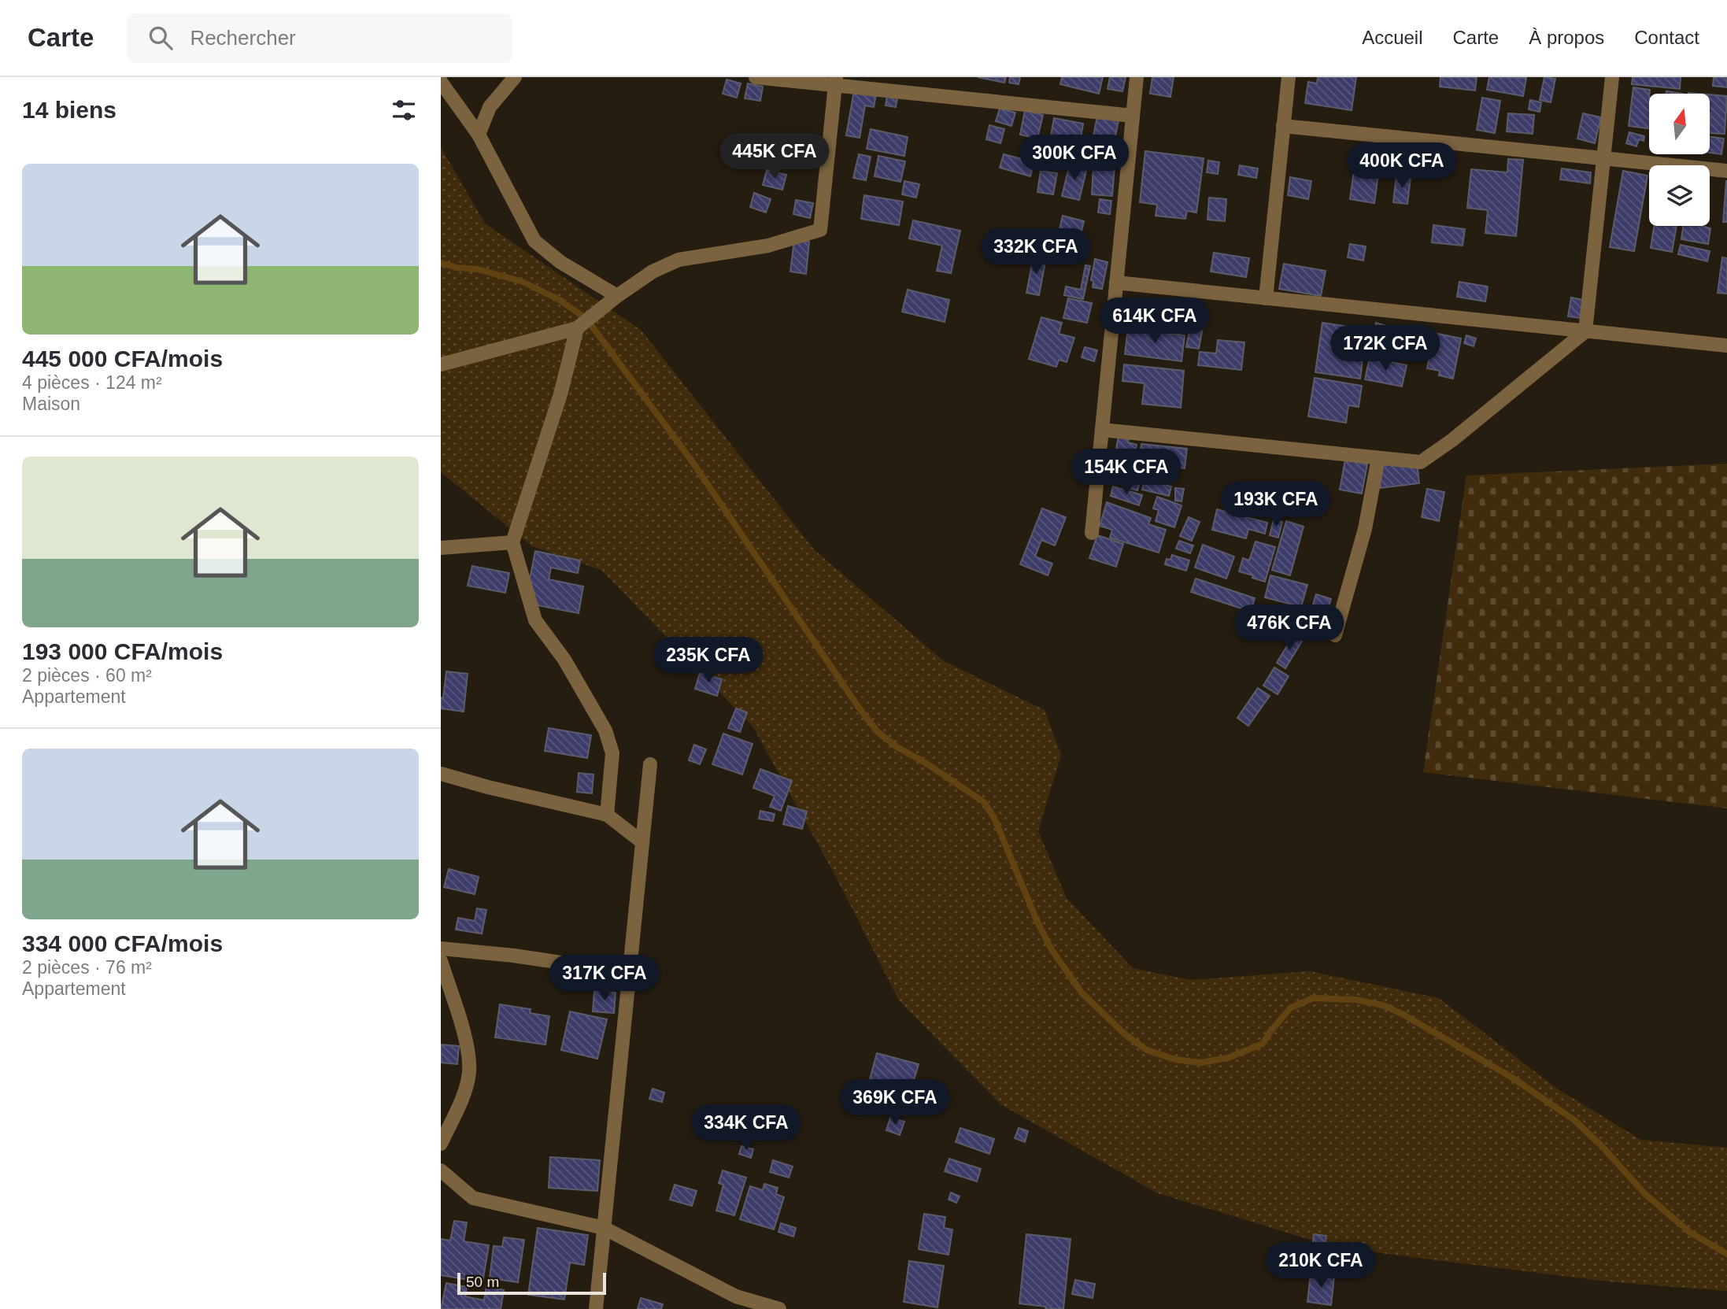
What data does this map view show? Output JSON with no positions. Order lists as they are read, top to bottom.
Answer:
{
  "scale_bar": "50 m",
  "north": "top",
  "page": {
    "header": "Carte",
    "search": "Rechercher",
    "nav": [
      "Accueil",
      "Carte",
      "À propos",
      "Contact"
    ],
    "heading": "14 biens",
    "price": [
      "445K CFA",
      "300K CFA",
      "400K CFA",
      "332K CFA",
      "614K CFA",
      "172K CFA",
      "154K CFA",
      "193K CFA",
      "476K CFA",
      "235K CFA",
      "317K CFA",
      "369K CFA",
      "334K CFA",
      "210K CFA"
    ],
    "list": [
      {
        "name": "445 000 CFA/mois",
        "note": "4 pièces · 124 m² · Maison"
      },
      {
        "name": "193 000 CFA/mois",
        "note": "2 pièces · 60 m² · Appartement"
      },
      {
        "name": "334 000 CFA/mois",
        "note": "2 pièces · 76 m² · Appartement"
      }
    ],
    "scale": "50 m"
  }
}
